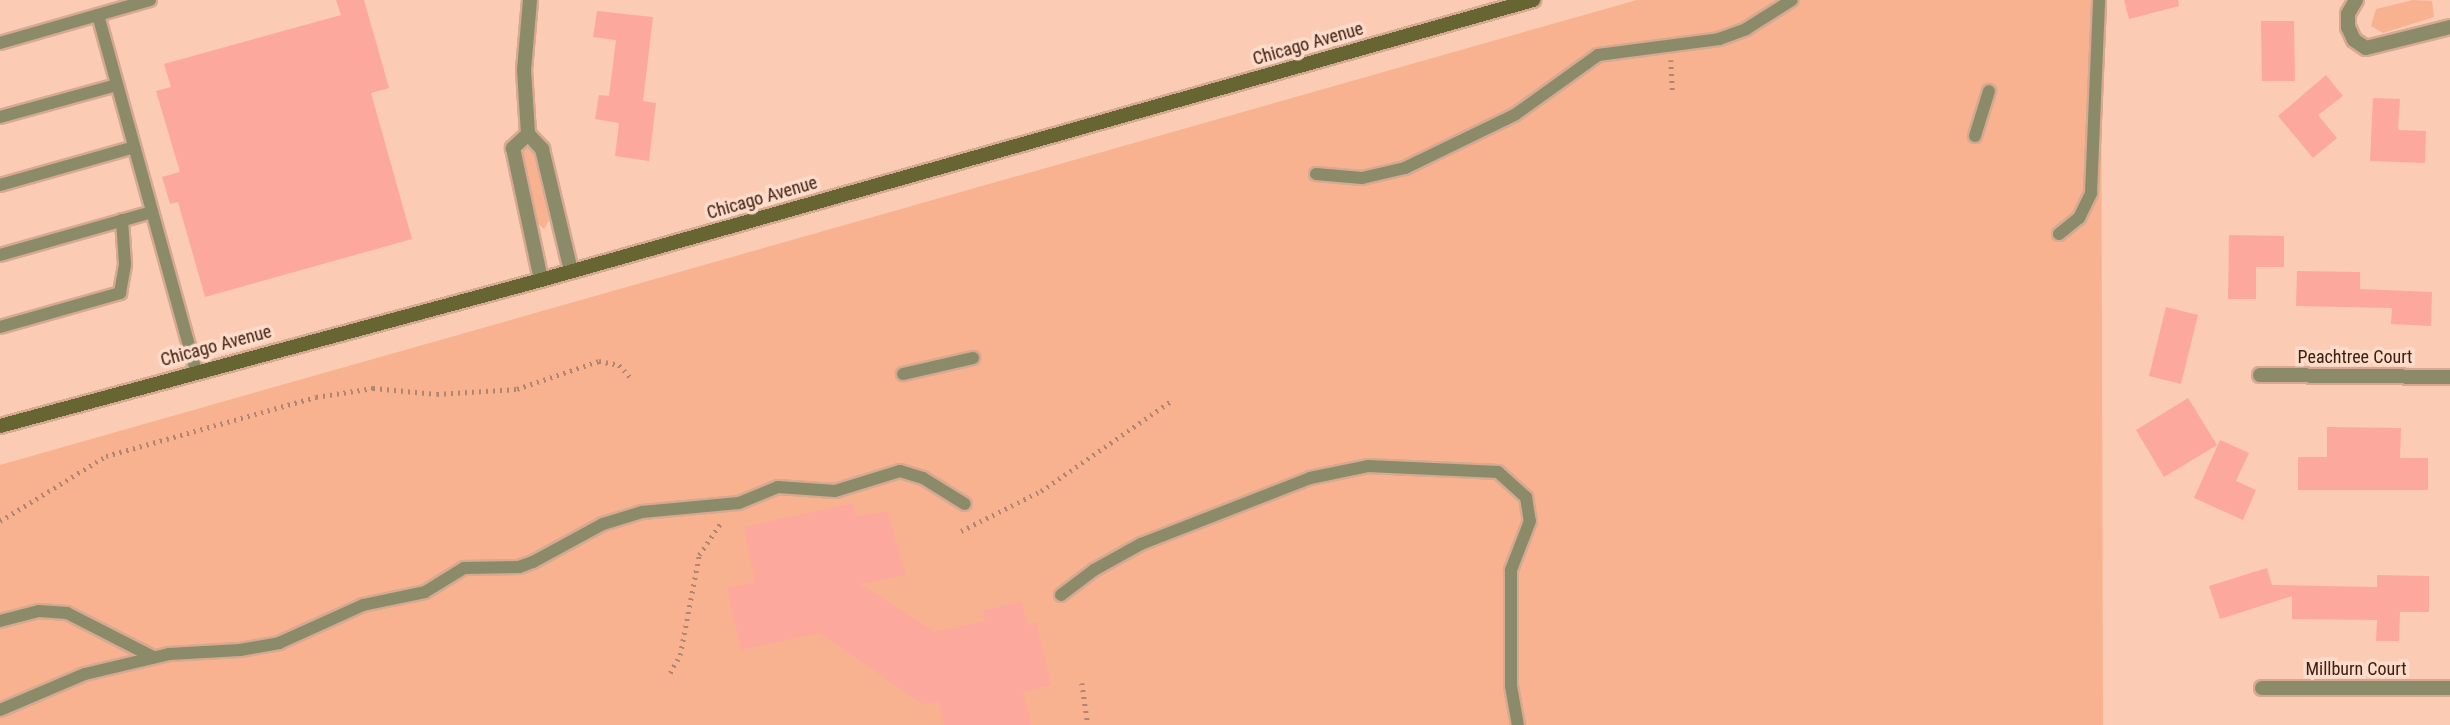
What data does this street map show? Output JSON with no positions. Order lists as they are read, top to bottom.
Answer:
{
  "streets": {
    "main road": ["Chicago Avenue"],
    "street": ["Peachtree Court", "Millburn Court"]
  }
}
